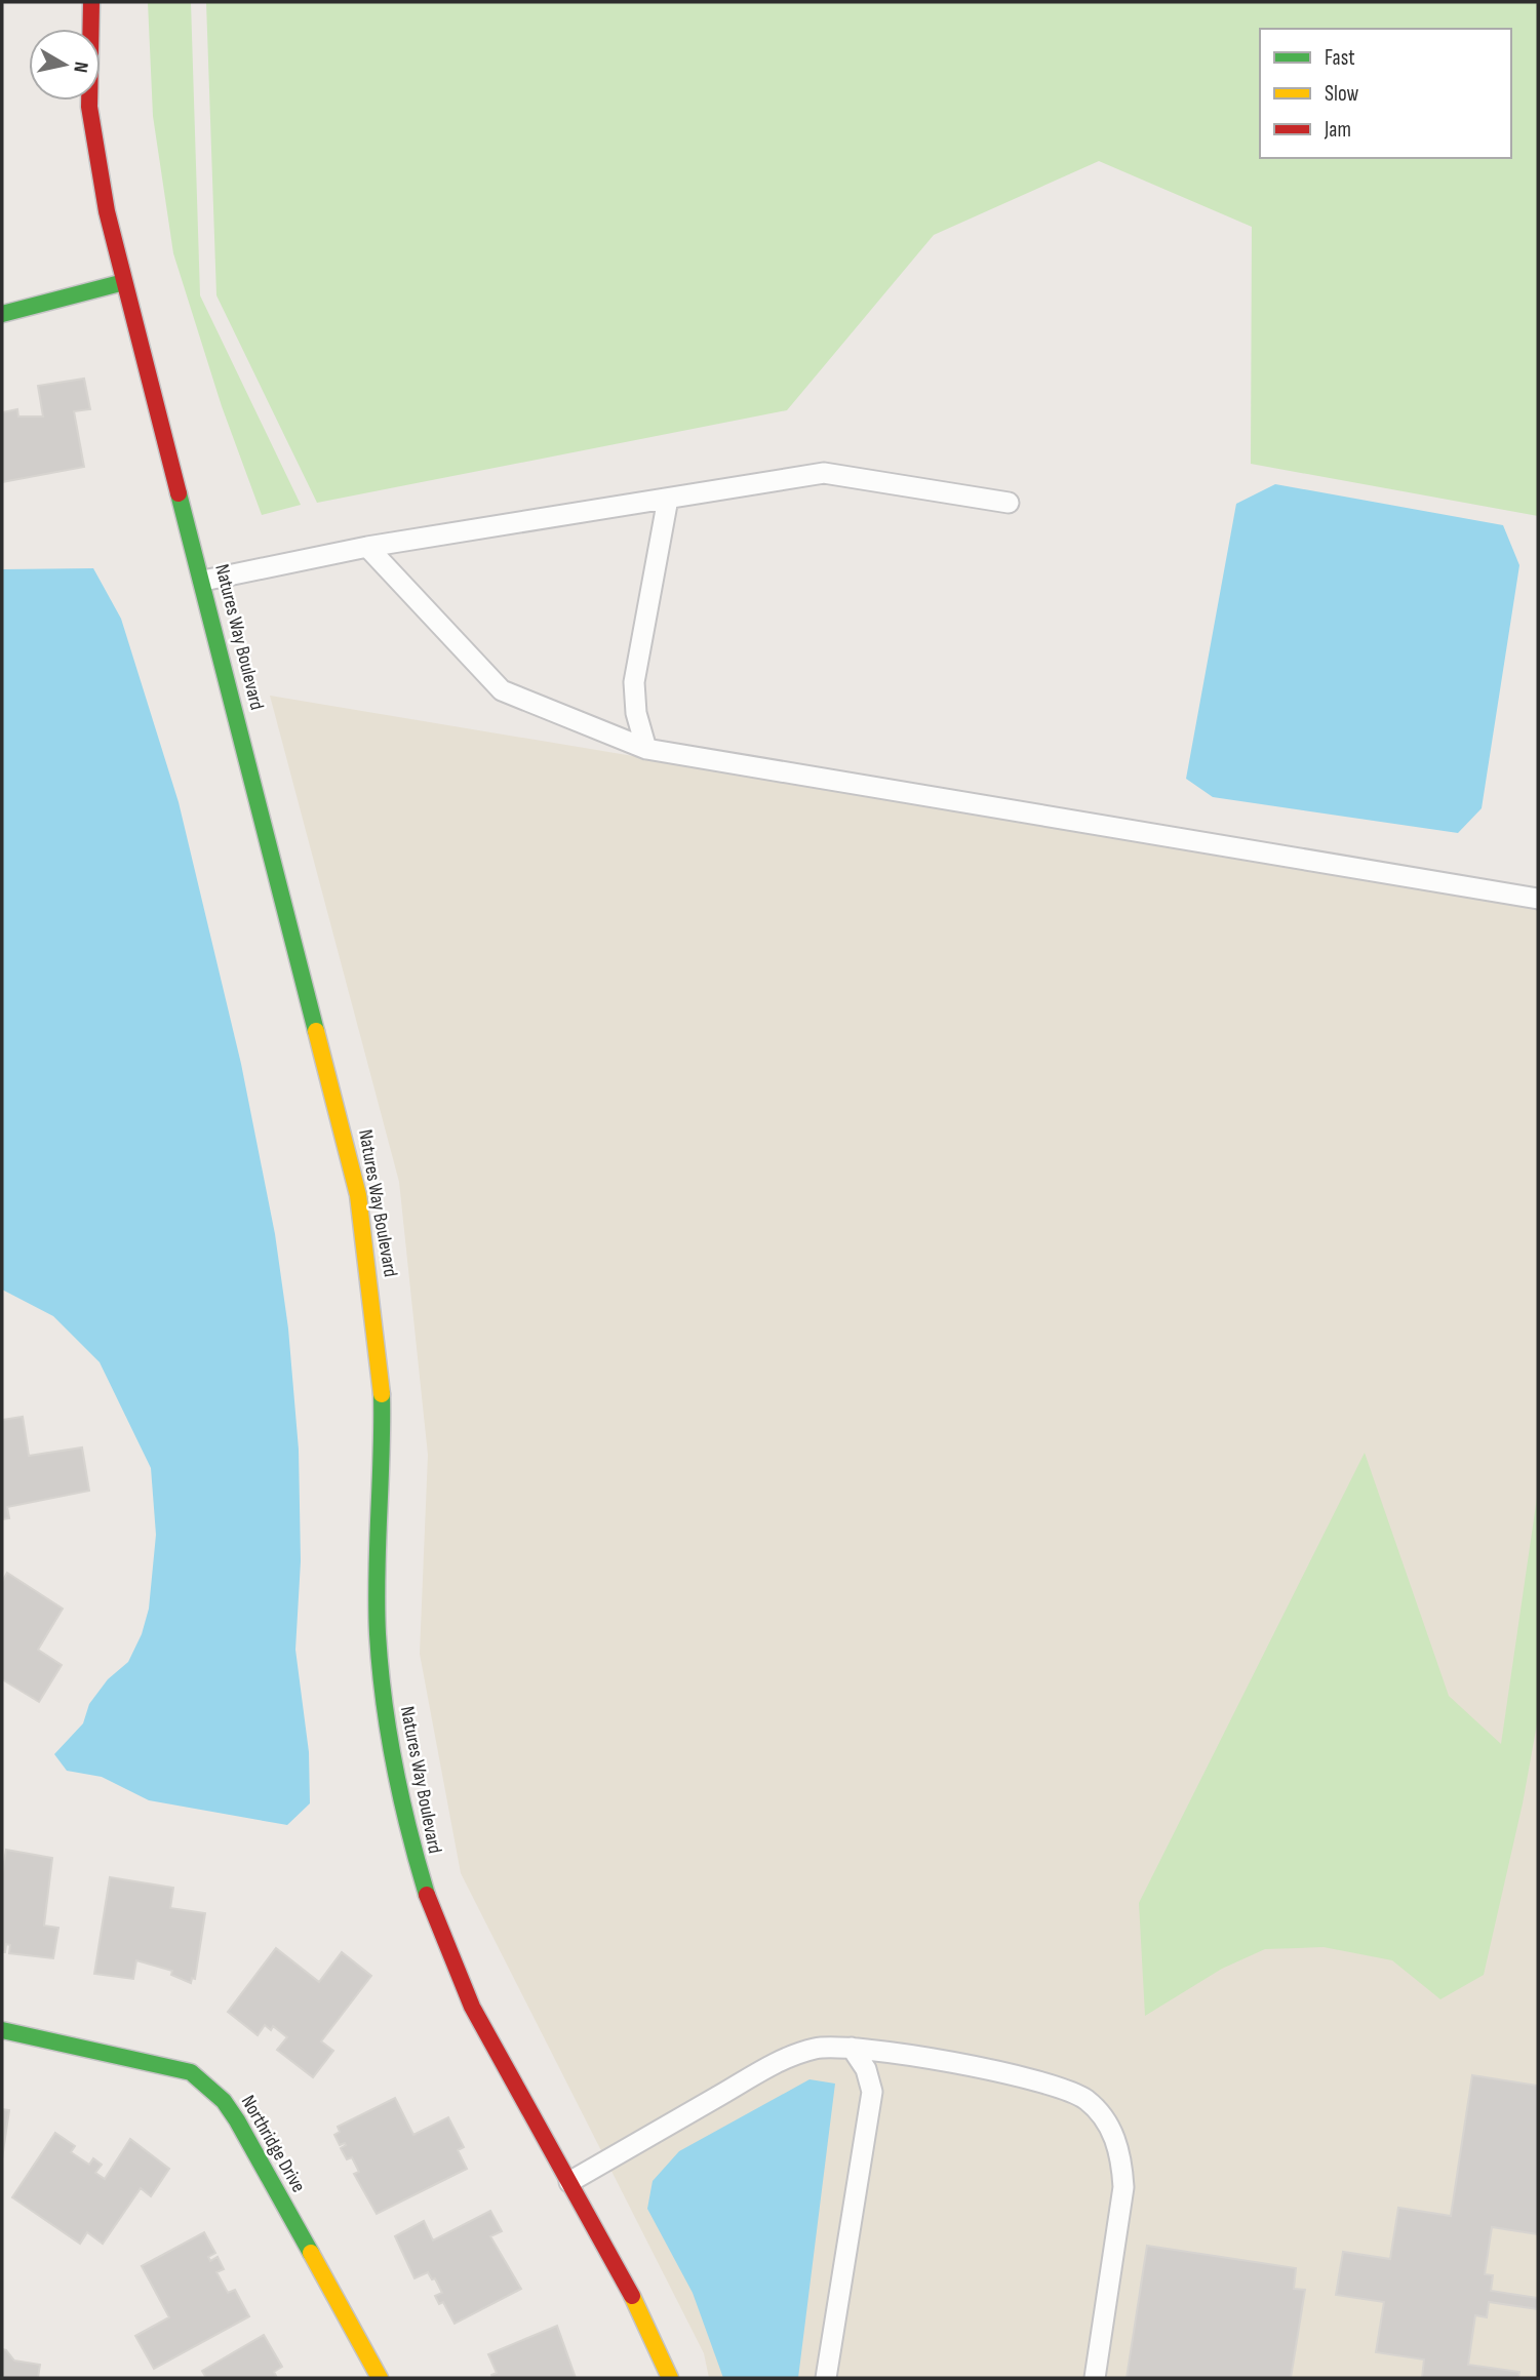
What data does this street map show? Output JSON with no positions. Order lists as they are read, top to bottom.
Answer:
{
  "streets": {
    "street": ["Natures Way Boulevard", "Northridge Drive"]
  },
  "legend": ["Fast", "Slow", "Jam"],
  "north": "right"
}
